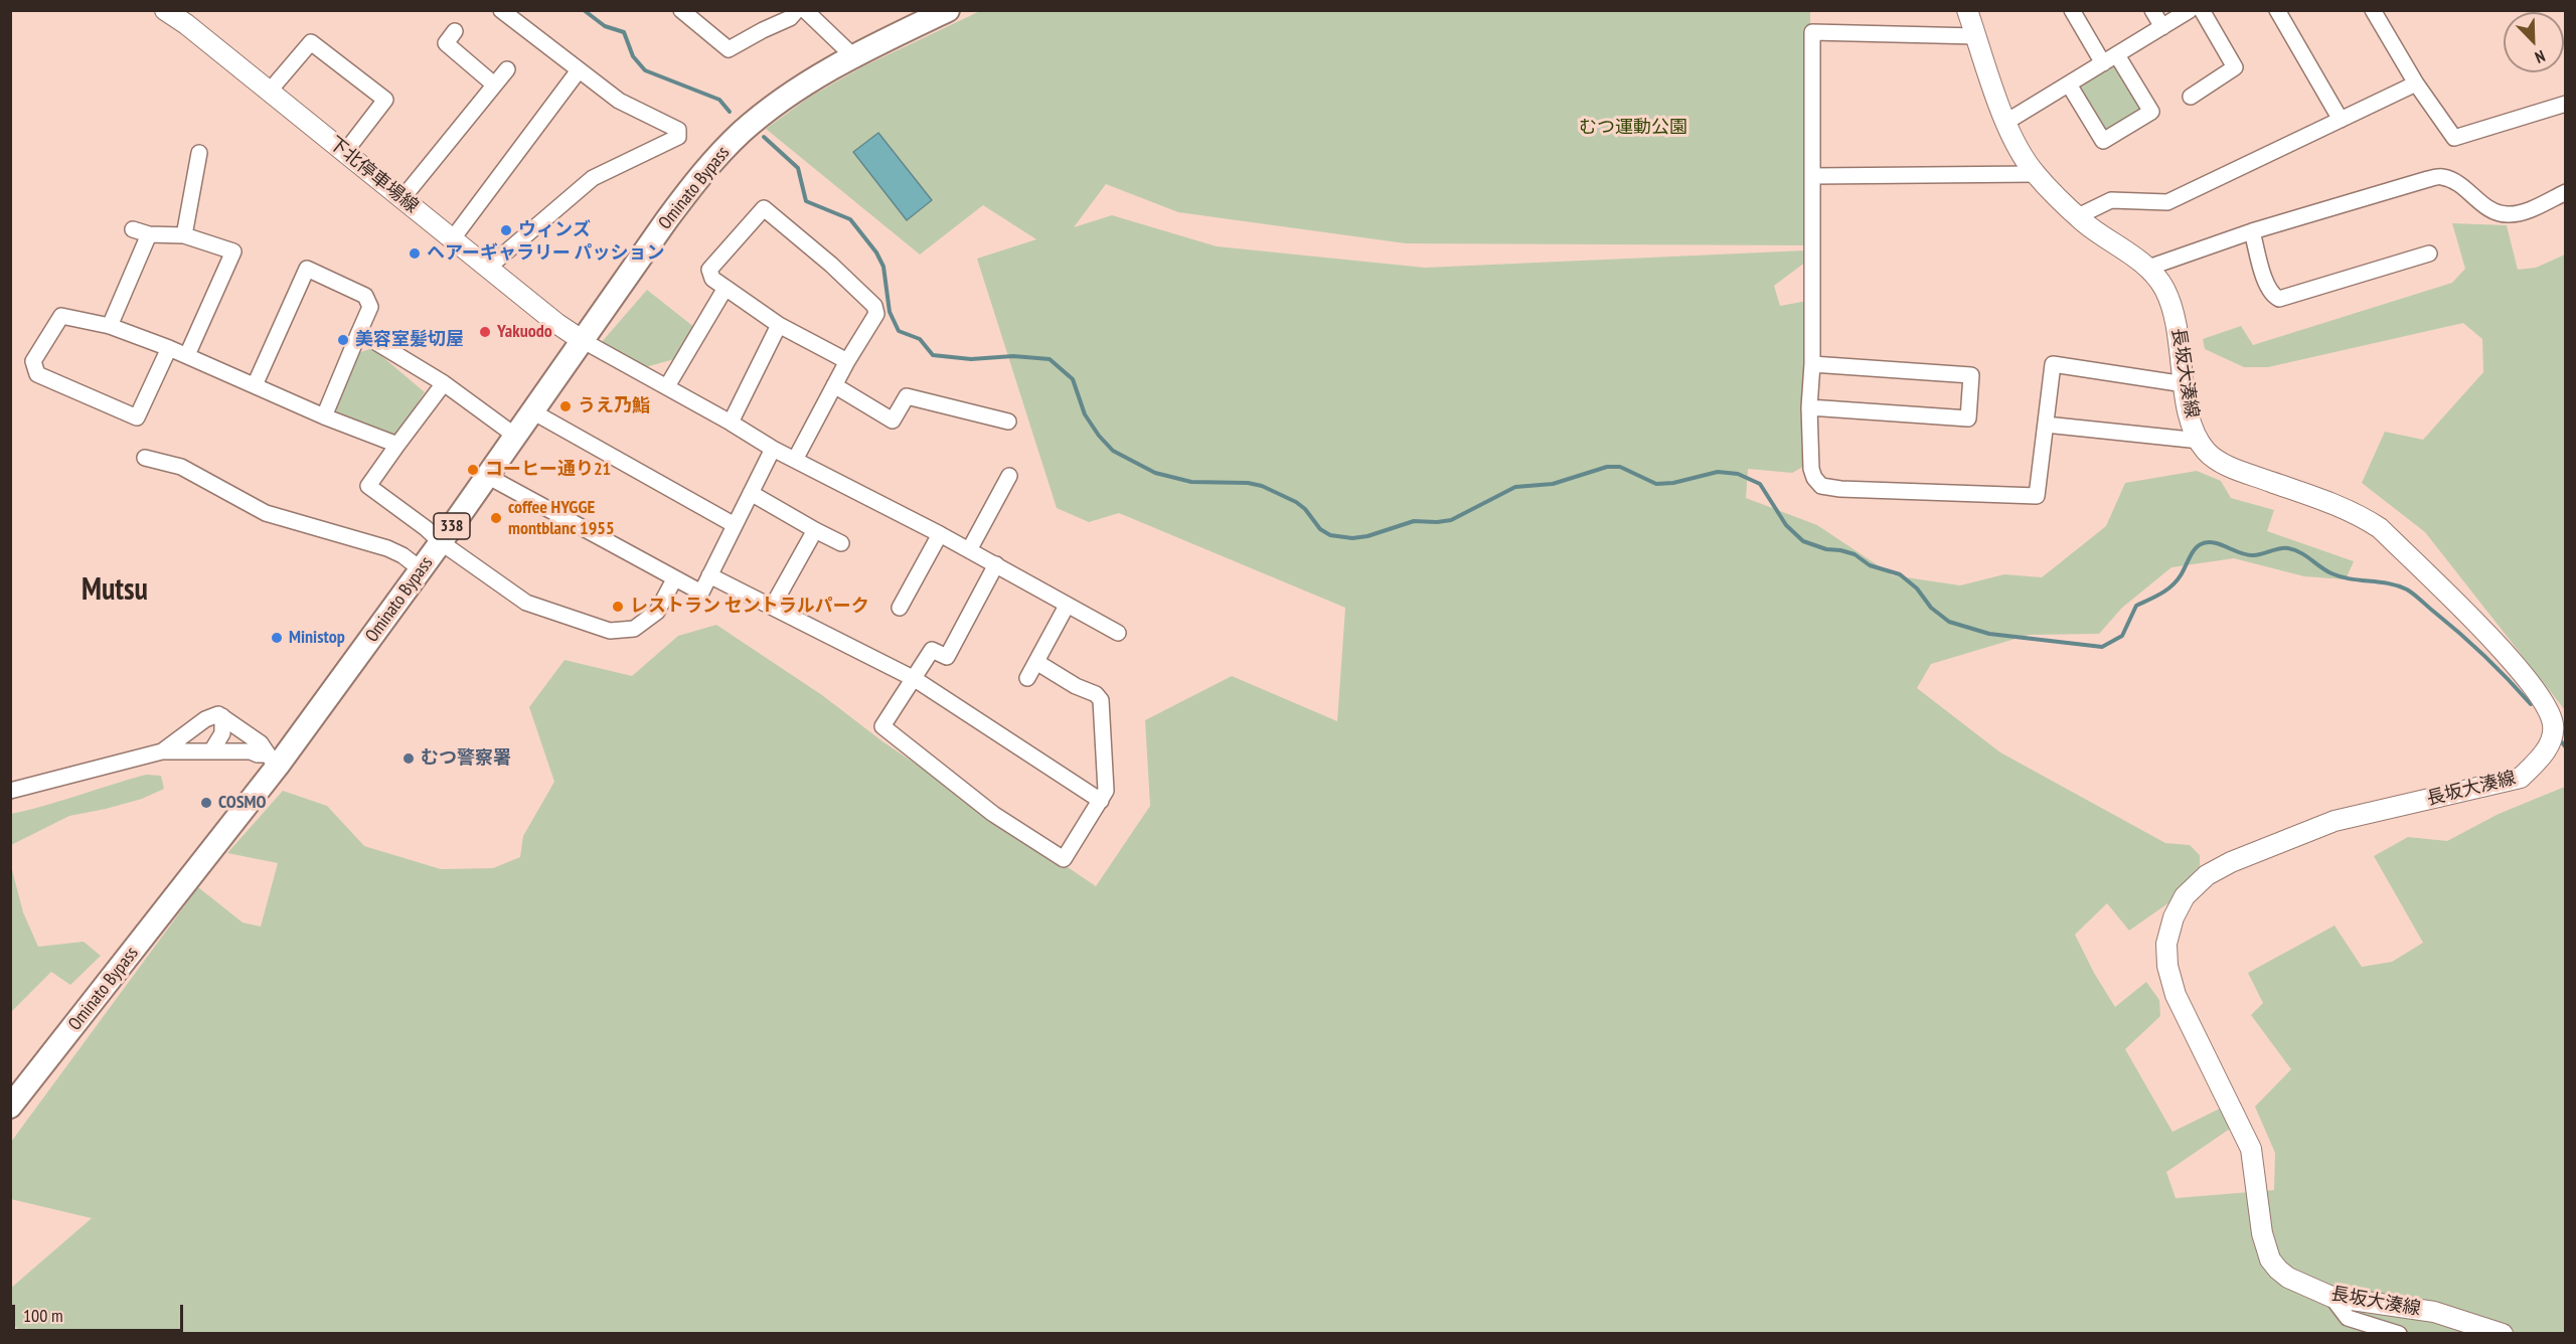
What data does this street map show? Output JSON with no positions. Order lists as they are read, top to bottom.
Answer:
{
  "streets": {
    "highway": ["Ominato Bypass", "338"],
    "main road": ["下北停車場線", "長坂大湊線"]
  },
  "crossings": [
    ["下北停車場線", "Ominato Bypass"]
  ],
  "districts": ["Mutsu"],
  "parks": ["むつ運動公園"],
  "places": [
    "ウィンズ",
    "ヘアーギャラリー パッション",
    "Yakuodo",
    "美容室髪切屋",
    "うえ乃鮨",
    "コーヒー通り21",
    "coffee HYGGE montblanc 1955",
    "レストラン セントラルパーク",
    "Ministop",
    "むつ警察署",
    "COSMO"
  ],
  "scale_bar": "100 m",
  "north": "bottom right"
}
